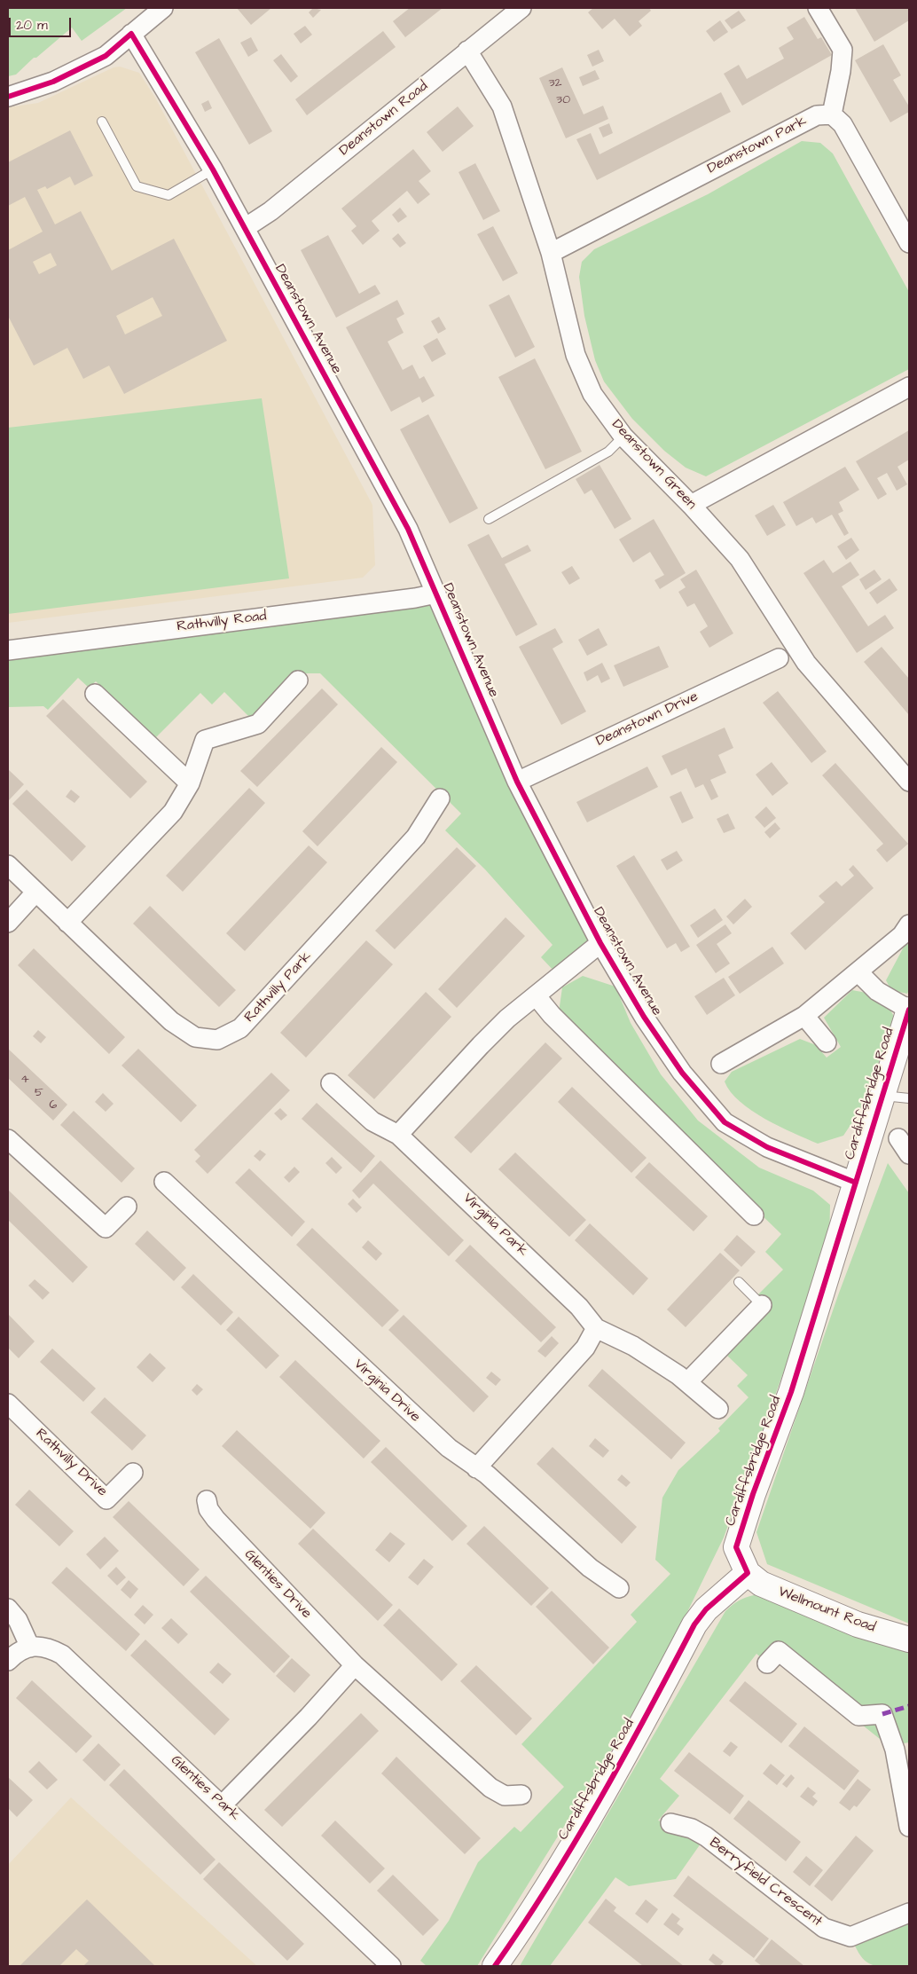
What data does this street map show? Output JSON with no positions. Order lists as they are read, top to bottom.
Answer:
{
  "streets": {
    "main road": ["Cardiffsbridge Road", "Wellmount Road"],
    "street": [
      "Deanstown Road",
      "Deanstown Park",
      "Deanstown Avenue",
      "Deanstown Green",
      "Rathvilly Road",
      "Deanstown Drive",
      "Rathvilly Park",
      "Virginia Park",
      "Virginia Drive",
      "Rathvilly Drive",
      "Glenties Drive",
      "Glenties Park",
      "Berryfield Crescent"
    ]
  },
  "crossings": [
    ["Deanstown Road", "Deanstown Avenue"],
    ["Deanstown Road", "Deanstown Green"],
    ["Deanstown Park", "Deanstown Green"],
    ["Deanstown Avenue", "Rathvilly Road"],
    ["Deanstown Avenue", "Deanstown Drive"],
    ["Deanstown Avenue", "Cardiffsbridge Road"],
    ["Cardiffsbridge Road", "Wellmount Road"]
  ],
  "house_numbers": [
    "32",
    "30",
    "4",
    "5",
    "6"
  ],
  "scale_bar": "20 m"
}
